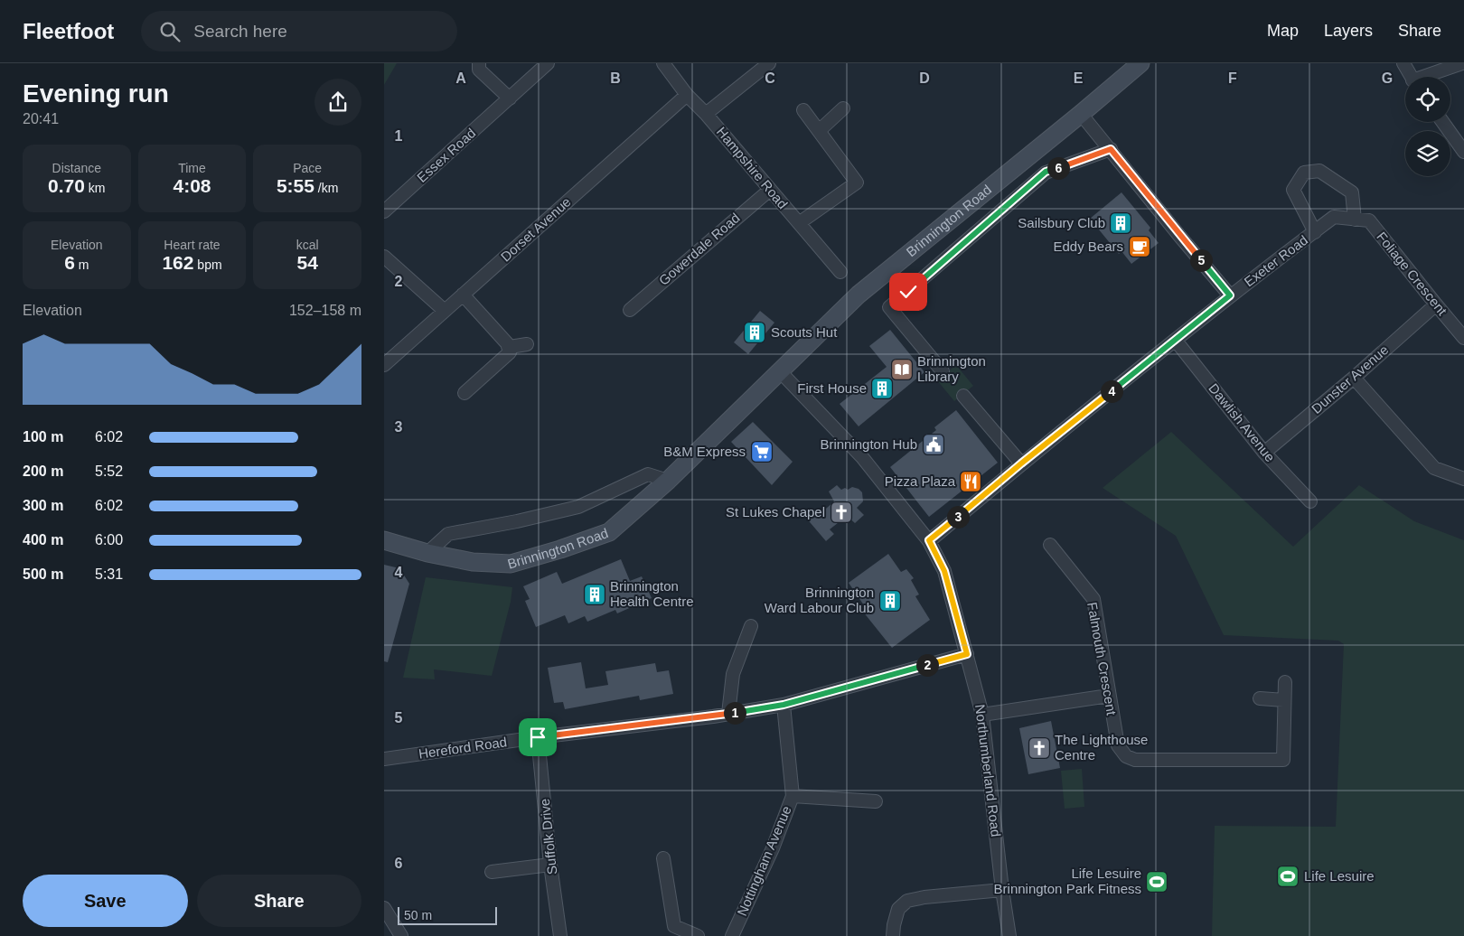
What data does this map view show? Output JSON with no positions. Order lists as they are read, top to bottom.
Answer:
{
  "streets": {
    "street": [
      "Essex Road",
      "Hampshire Road",
      "Brinnington Road",
      "Dorset Avenue",
      "Gowerdale Road",
      "Exeter Road",
      "Foliage Crescent",
      "Dunster Avenue",
      "Dawlish Avenue",
      "Falmouth Crescent",
      "Hereford Road",
      "Northumberland Road",
      "Suffolk Drive",
      "Nottingham Avenue"
    ]
  },
  "crossings": [
    ["Hampshire Road", "Dorset Avenue"],
    ["Hampshire Road", "Gowerdale Road"],
    ["Brinnington Road", "Northumberland Road"],
    ["Exeter Road", "Foliage Crescent"],
    ["Exeter Road", "Dawlish Avenue"],
    ["Exeter Road", "Northumberland Road"],
    ["Foliage Crescent", "Dunster Avenue"],
    ["Dunster Avenue", "Dawlish Avenue"],
    ["Hereford Road", "Northumberland Road"],
    ["Hereford Road", "Suffolk Drive"],
    ["Hereford Road", "Nottingham Avenue"]
  ],
  "places": {
    "building": [
      "Sailsbury Club",
      "Scouts Hut",
      "First House",
      "Brinnington Health Centre",
      "Brinnington Ward Labour Club"
    ],
    "cafe": ["Eddy Bears"],
    "library": ["Brinnington Library"],
    "public building": ["Brinnington Hub"],
    "supermarket": ["B&M Express"],
    "restaurant": ["Pizza Plaza"],
    "church": ["St Lukes Chapel", "The Lighthouse Centre"],
    "sports": ["Life Lesuire", "Life Lesuire Brinnington Park Fitness"]
  },
  "scale_bar": "50 m",
  "page": {
    "header": "Fleetfoot",
    "search": "Search here",
    "nav": ["Map", "Layers", "Share"],
    "heading": ["Evening run", "20:41"],
    "stats": [
      ["Distance", "0.70 km"],
      ["Time", "4:08"],
      ["Pace", "5:55 /km"],
      ["Elevation", "6 m"],
      ["Heart rate", "162 bpm"],
      ["kcal", "54"]
    ],
    "pins": [
      "6",
      "5",
      "4",
      "3",
      "2",
      "1"
    ],
    "chart": ["Elevation", "152–158 m"],
    "list": [
      {
        "name": "100 m",
        "note": "6:02"
      },
      {
        "name": "200 m",
        "note": "5:52"
      },
      {
        "name": "300 m",
        "note": "6:02"
      },
      {
        "name": "400 m",
        "note": "6:00"
      },
      {
        "name": "500 m",
        "note": "5:31"
      }
    ],
    "buttons": ["Save", "Share"],
    "scale": "50 m"
  },
  "grid": {
    "columns": [
      "A",
      "B",
      "C",
      "D",
      "E",
      "F",
      "G"
    ],
    "rows": [
      "1",
      "2",
      "3",
      "4",
      "5",
      "6"
    ]
  }
}
